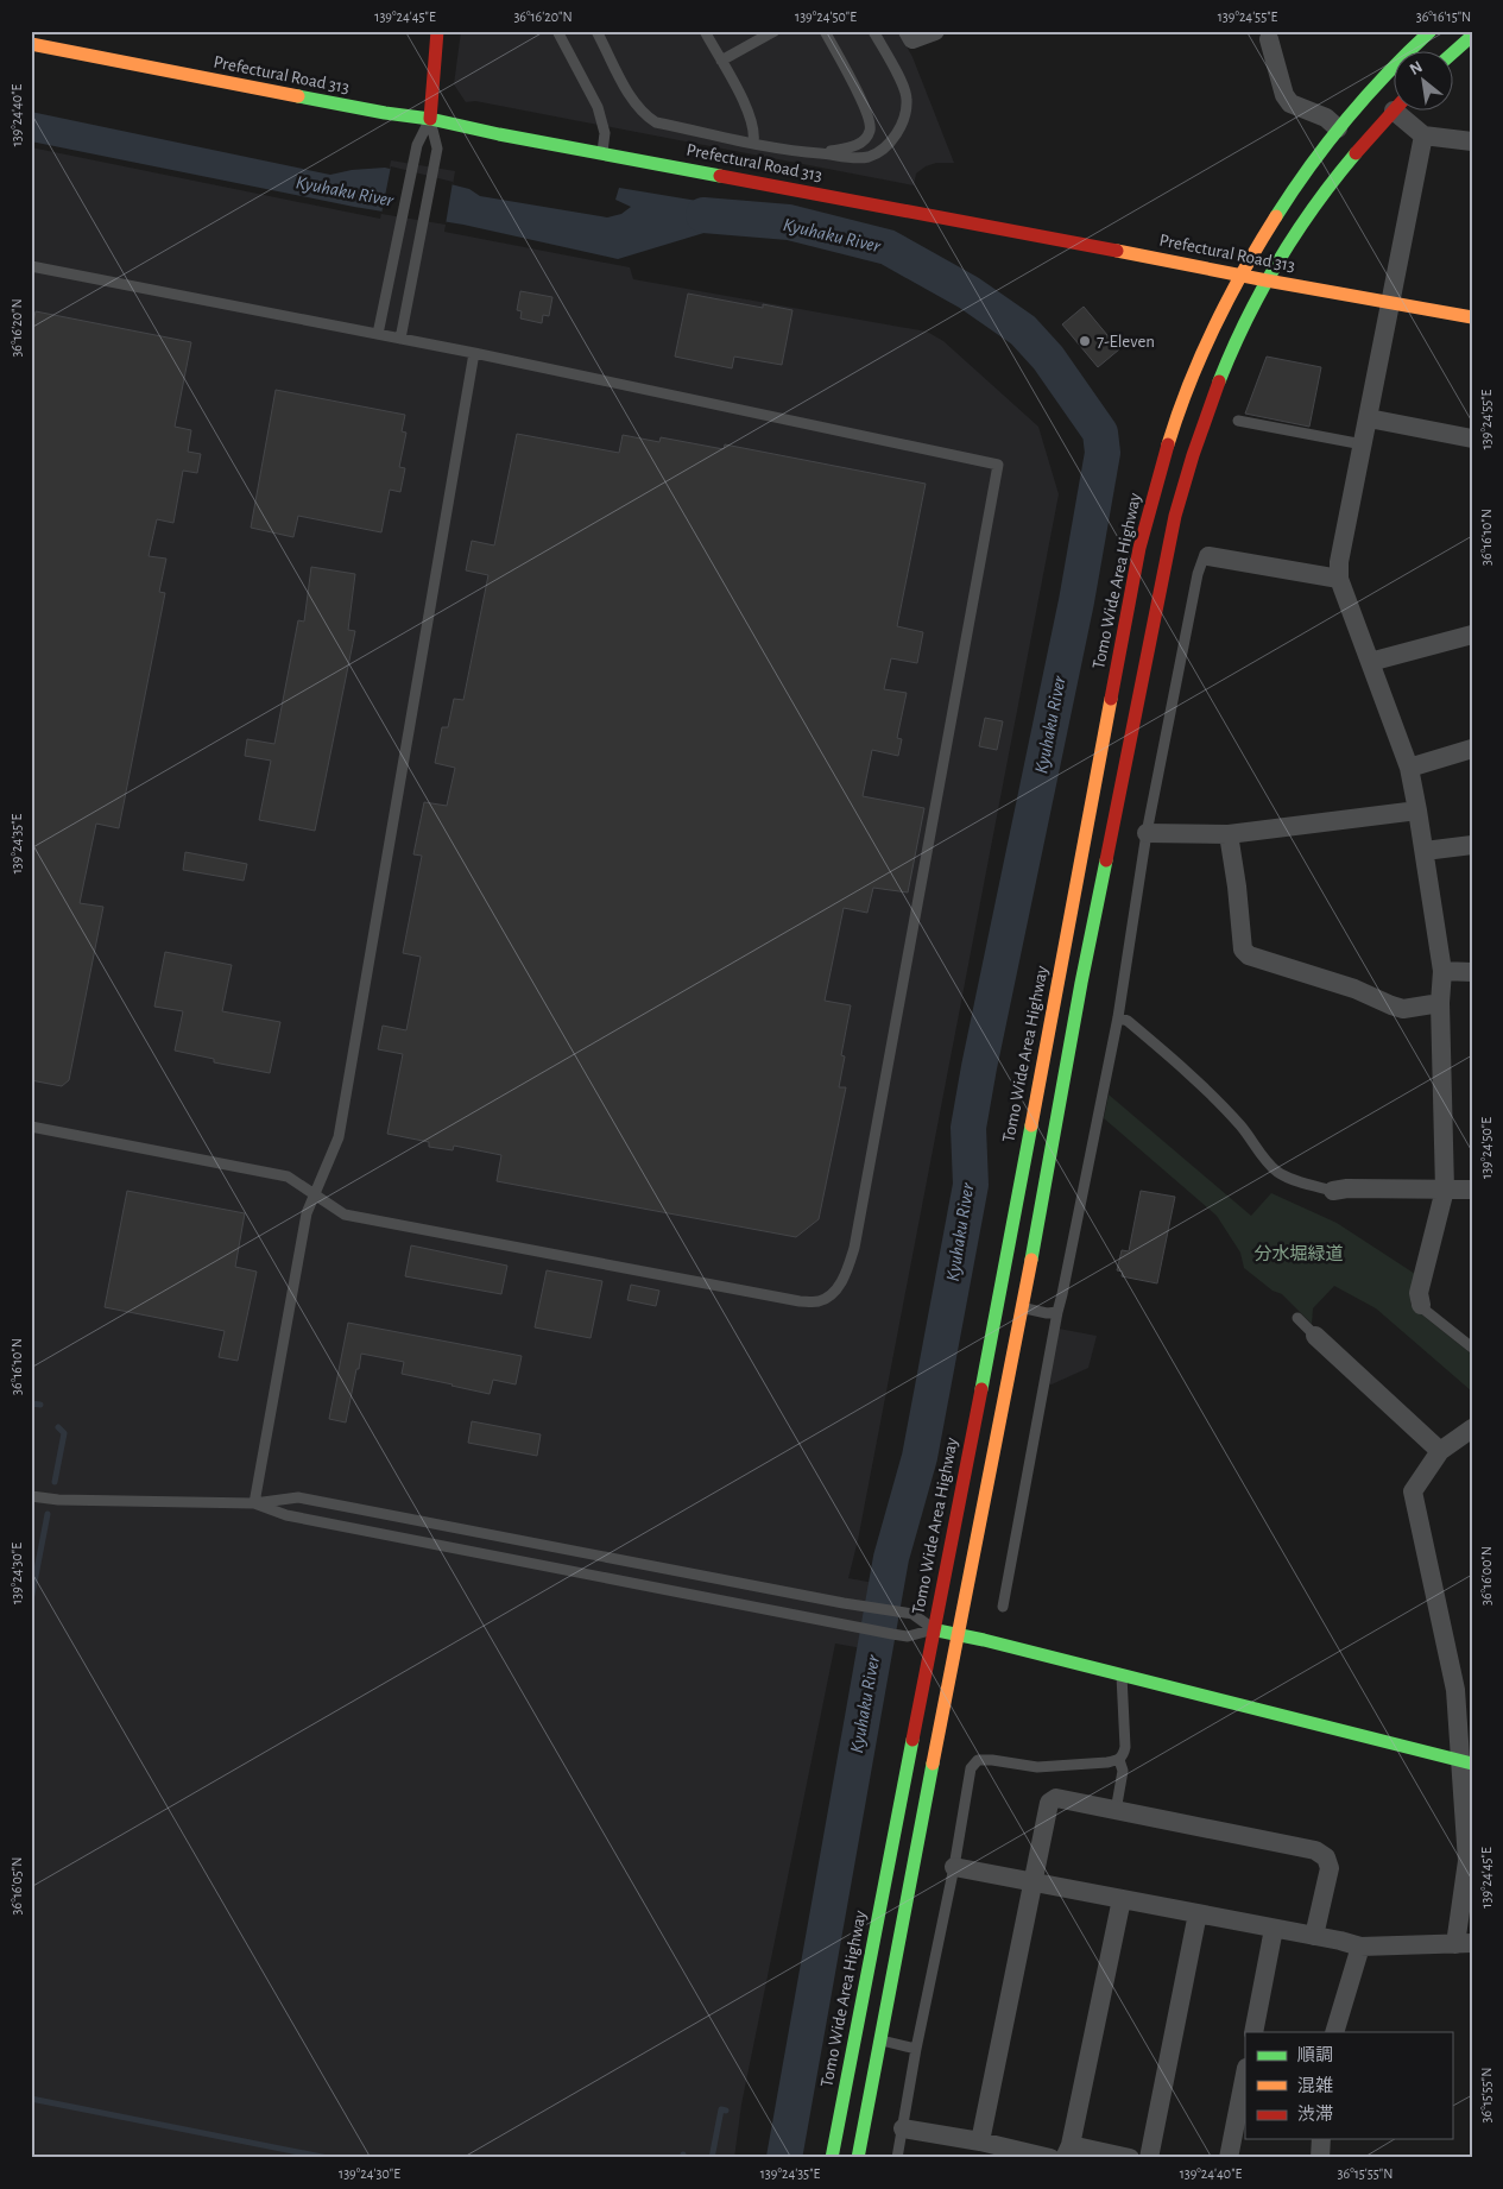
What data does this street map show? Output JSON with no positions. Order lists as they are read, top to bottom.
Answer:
{
  "streets": {
    "main road": ["Prefectural Road 313", "Tomo Wide Area Highway"]
  },
  "crossings": [
    ["Prefectural Road 313", "Tomo Wide Area Highway"]
  ],
  "water": ["Kyuhaku River"],
  "parks": ["分水堀緑道"],
  "places": ["7-Eleven"],
  "legend": ["順調", "混雑", "渋滞"],
  "north": "top left",
  "coordinates": [
    "139°24'45\"E",
    "36°16'20\"N",
    "139°24'50\"E",
    "139°24'55\"E",
    "36°16'15\"N",
    "139°24'40\"E",
    "36°16'10\"N",
    "139°24'35\"E",
    "139°24'30\"E",
    "36°16'00\"N",
    "36°16'05\"N",
    "36°15'55\"N"
  ]
}
